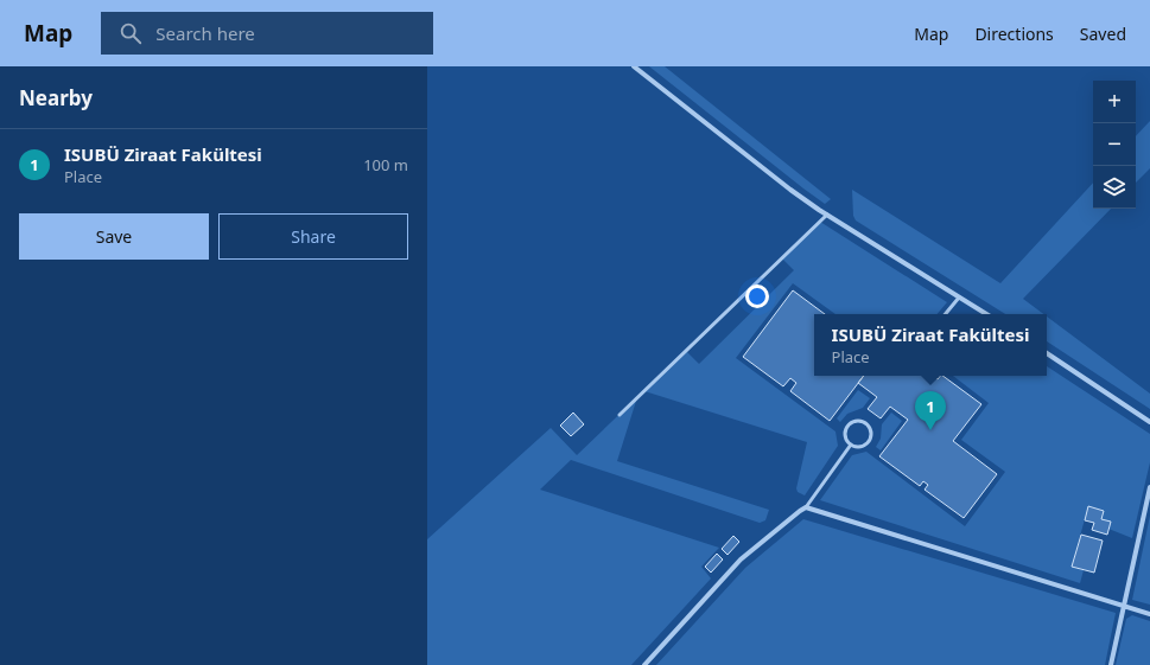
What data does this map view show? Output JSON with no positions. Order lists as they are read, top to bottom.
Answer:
{
  "page": {
    "header": "Map",
    "search": "Search here",
    "nav": ["Map", "Directions", "Saved"],
    "heading": "Nearby",
    "map_buttons": ["+", "−"],
    "list": [
      {
        "mark": "1",
        "name": "ISUBÜ Ziraat Fakültesi",
        "note": "Place",
        "value": "100 m"
      }
    ],
    "buttons": ["Save", "Share"],
    "popup": ["ISUBÜ Ziraat Fakültesi", "Place"],
    "pins": "1"
  }
}
